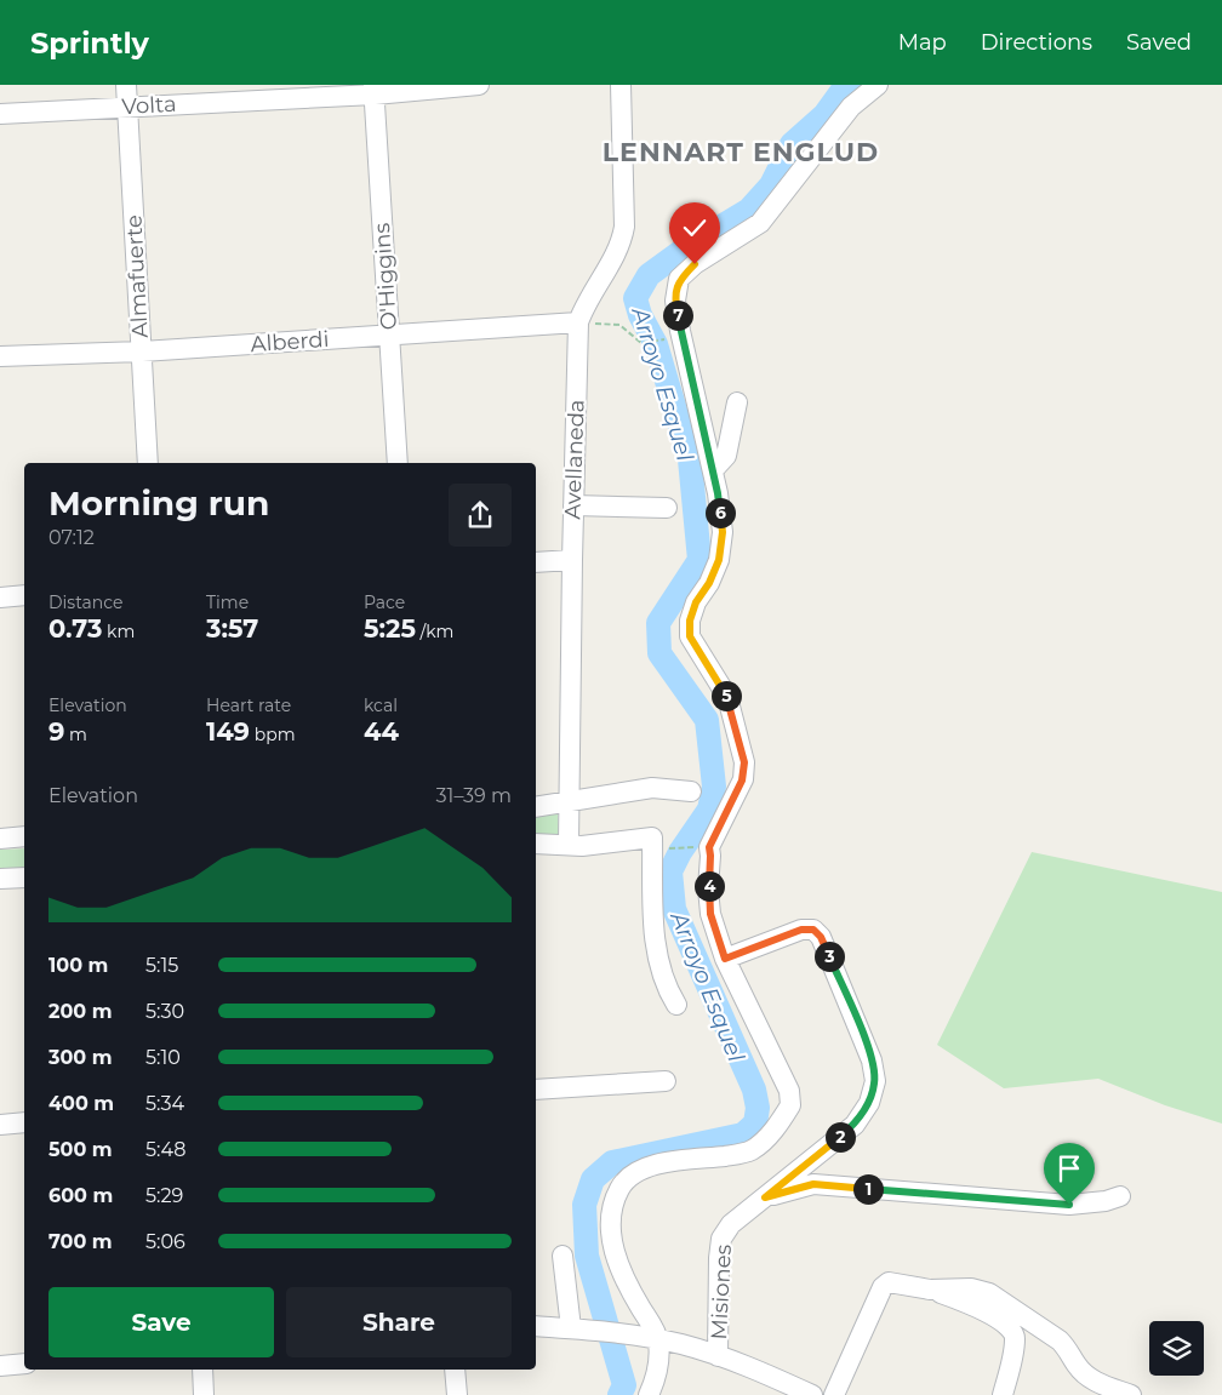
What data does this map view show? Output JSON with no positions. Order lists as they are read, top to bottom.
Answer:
{
  "streets": {
    "street": [
      "Volta",
      "Almafuerte",
      "O'Higgins",
      "Alberdi",
      "Avellaneda",
      "Misiones"
    ]
  },
  "crossings": [
    ["Volta", "Almafuerte"],
    ["Volta", "O'Higgins"],
    ["Almafuerte", "Alberdi"],
    ["O'Higgins", "Alberdi"],
    ["Alberdi", "Avellaneda"]
  ],
  "districts": ["LENNART ENGLUD"],
  "water": ["Arroyo Esquel"],
  "page": {
    "header": "Sprintly",
    "nav": ["Map", "Directions", "Saved"],
    "pins": [
      "7",
      "6",
      "5",
      "4",
      "3",
      "2",
      "1"
    ],
    "heading": ["Morning run", "07:12"],
    "stats": [
      ["Distance", "0.73 km"],
      ["Time", "3:57"],
      ["Pace", "5:25 /km"],
      ["Elevation", "9 m"],
      ["Heart rate", "149 bpm"],
      ["kcal", "44"]
    ],
    "chart": ["Elevation", "31–39 m"],
    "list": [
      {
        "name": "100 m",
        "note": "5:15"
      },
      {
        "name": "200 m",
        "note": "5:30"
      },
      {
        "name": "300 m",
        "note": "5:10"
      },
      {
        "name": "400 m",
        "note": "5:34"
      },
      {
        "name": "500 m",
        "note": "5:48"
      },
      {
        "name": "600 m",
        "note": "5:29"
      },
      {
        "name": "700 m",
        "note": "5:06"
      }
    ],
    "buttons": ["Save", "Share"]
  }
}
